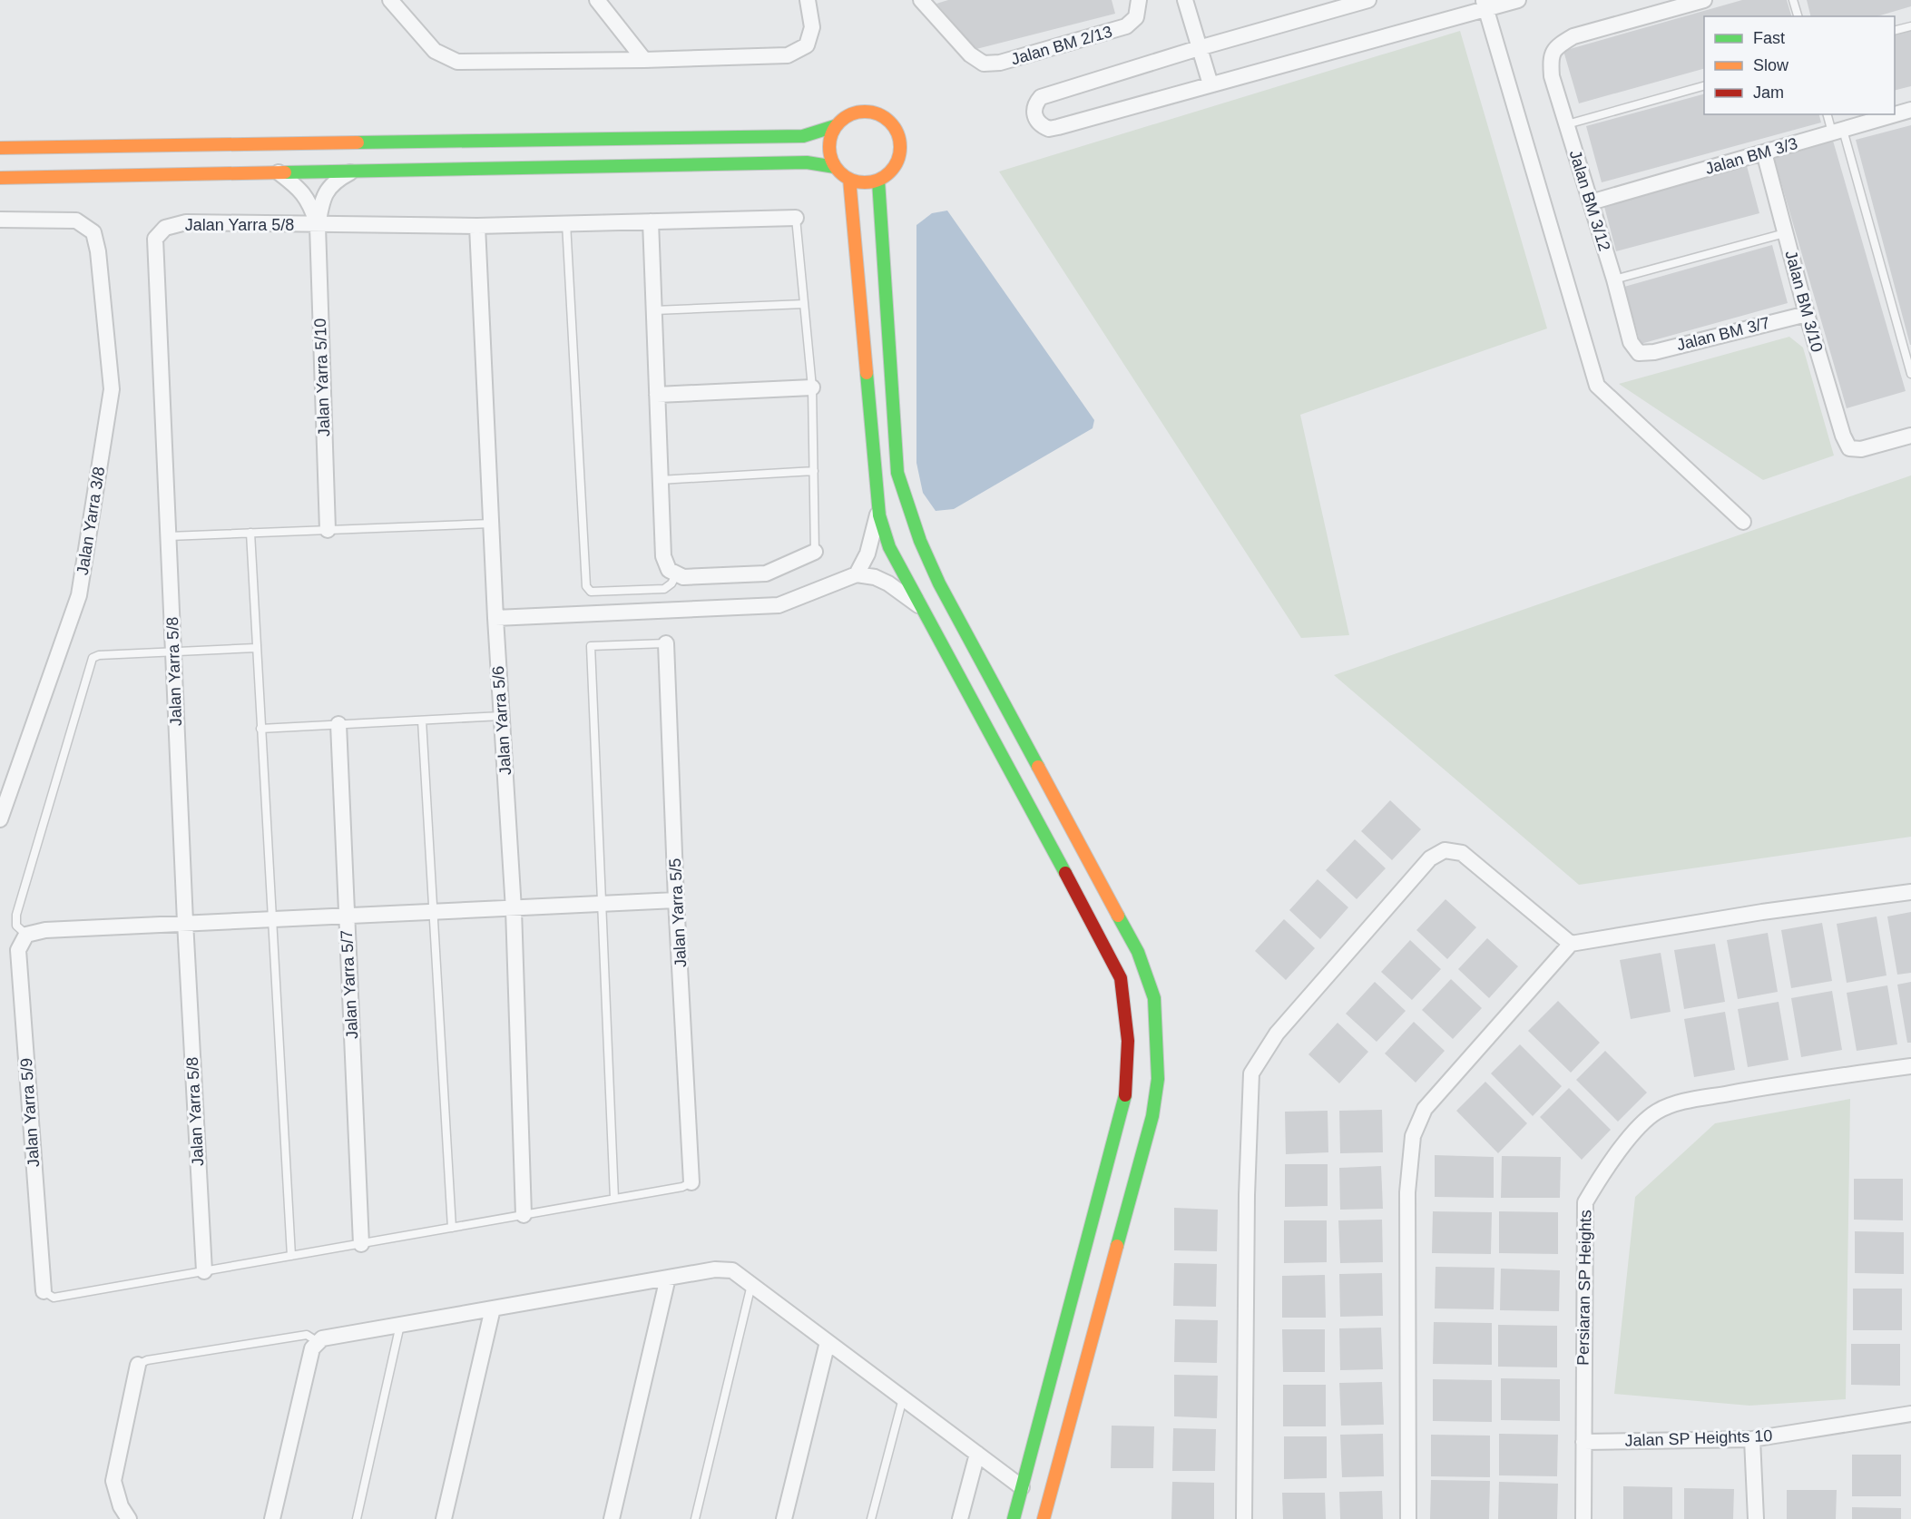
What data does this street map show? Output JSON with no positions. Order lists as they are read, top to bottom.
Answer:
{
  "streets": {
    "street": [
      "Jalan BM 2/13",
      "Jalan BM 3/3",
      "Jalan BM 3/12",
      "Jalan Yarra 5/8",
      "Jalan BM 3/10",
      "Jalan BM 3/7",
      "Jalan Yarra 5/10",
      "Jalan Yarra 3/8",
      "Jalan Yarra 5/6",
      "Jalan Yarra 5/5",
      "Jalan Yarra 5/7",
      "Jalan Yarra 5/9",
      "Persiaran SP Heights",
      "Jalan SP Heights 10"
    ]
  },
  "crossings": [
    ["Jalan BM 3/3", "Jalan BM 3/12"],
    ["Jalan BM 3/3", "Jalan BM 3/10"],
    ["Jalan BM 3/12", "Jalan BM 3/7"],
    ["Jalan Yarra 5/8", "Jalan Yarra 5/10"],
    ["Jalan Yarra 5/8", "Jalan Yarra 5/6"],
    ["Jalan BM 3/10", "Jalan BM 3/7"],
    ["Persiaran SP Heights", "Jalan SP Heights 10"]
  ],
  "legend": ["Fast", "Slow", "Jam"]
}
